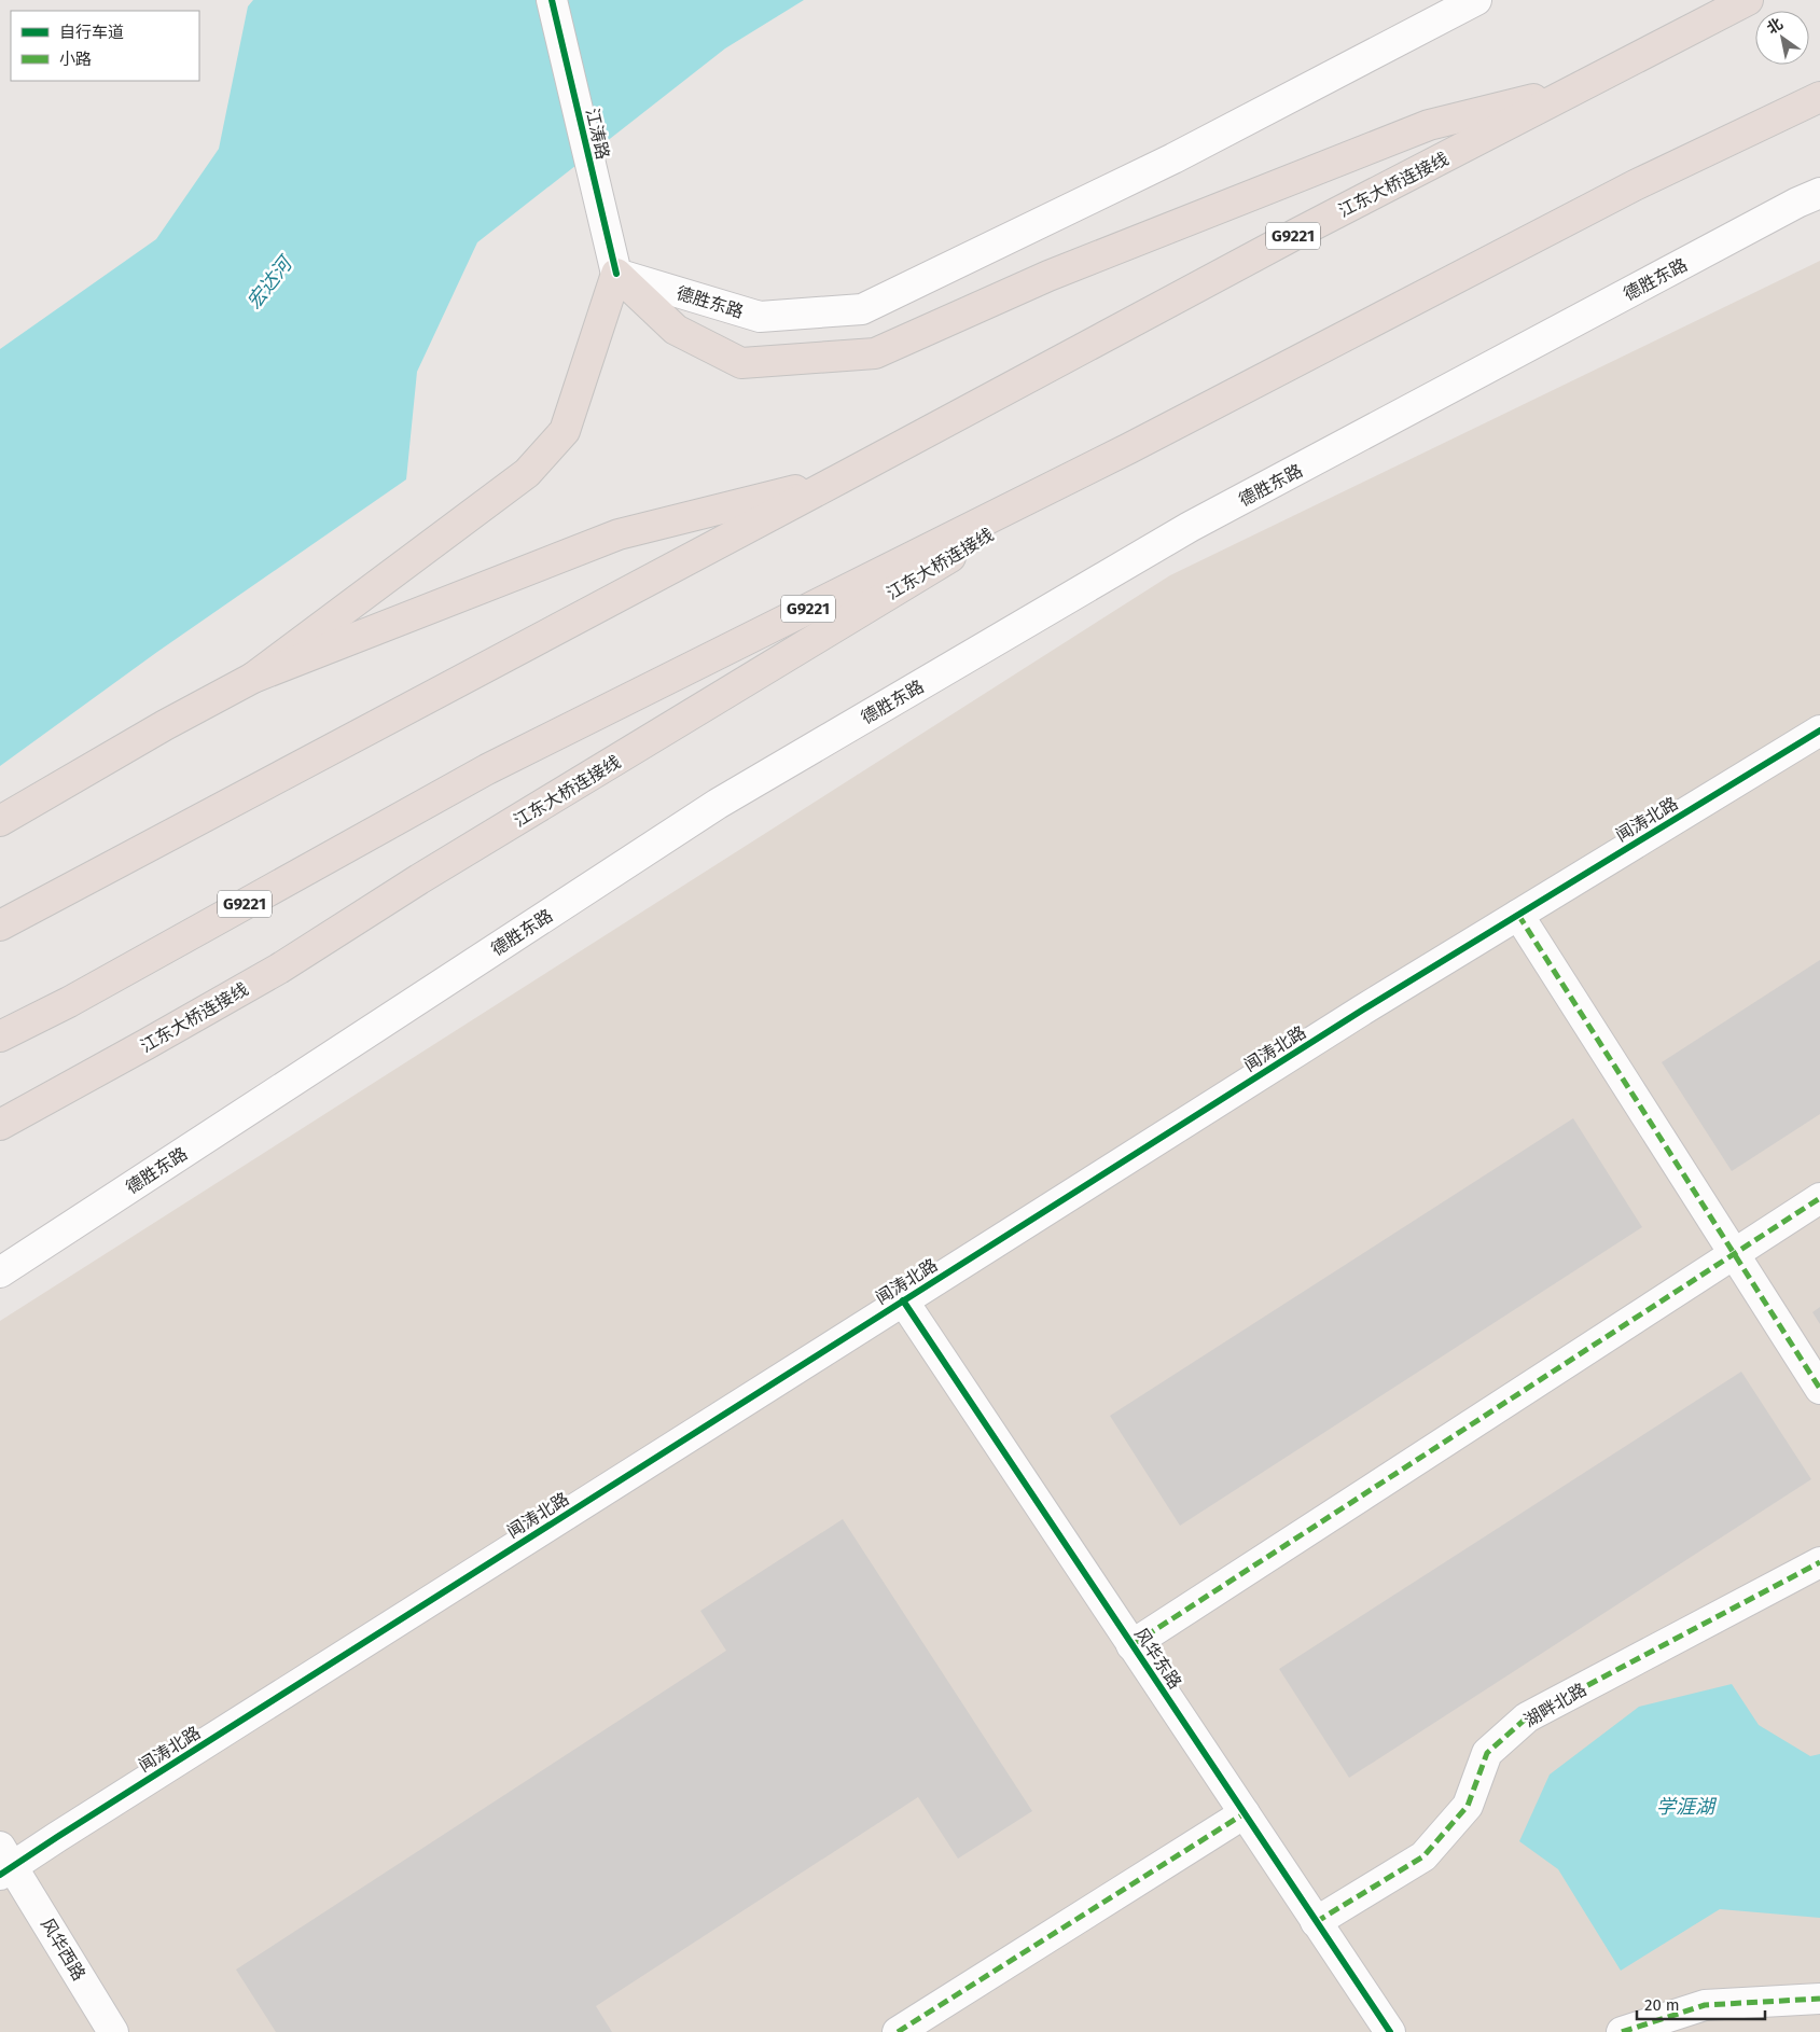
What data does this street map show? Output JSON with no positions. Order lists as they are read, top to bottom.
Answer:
{
  "streets": {
    "highway": ["江东大桥连接线", "G9221"],
    "street": [
      "江涛路",
      "德胜东路",
      "闻涛北路",
      "风华东路",
      "湖畔北路",
      "风华西路"
    ]
  },
  "crossings": [
    ["江涛路", "德胜东路"],
    ["闻涛北路", "风华东路"],
    ["闻涛北路", "风华西路"],
    ["风华东路", "湖畔北路"]
  ],
  "water": ["宏达河", "学涯湖"],
  "legend": ["自行车道", "小路"],
  "scale_bar": "20 m",
  "north": "top left"
}
